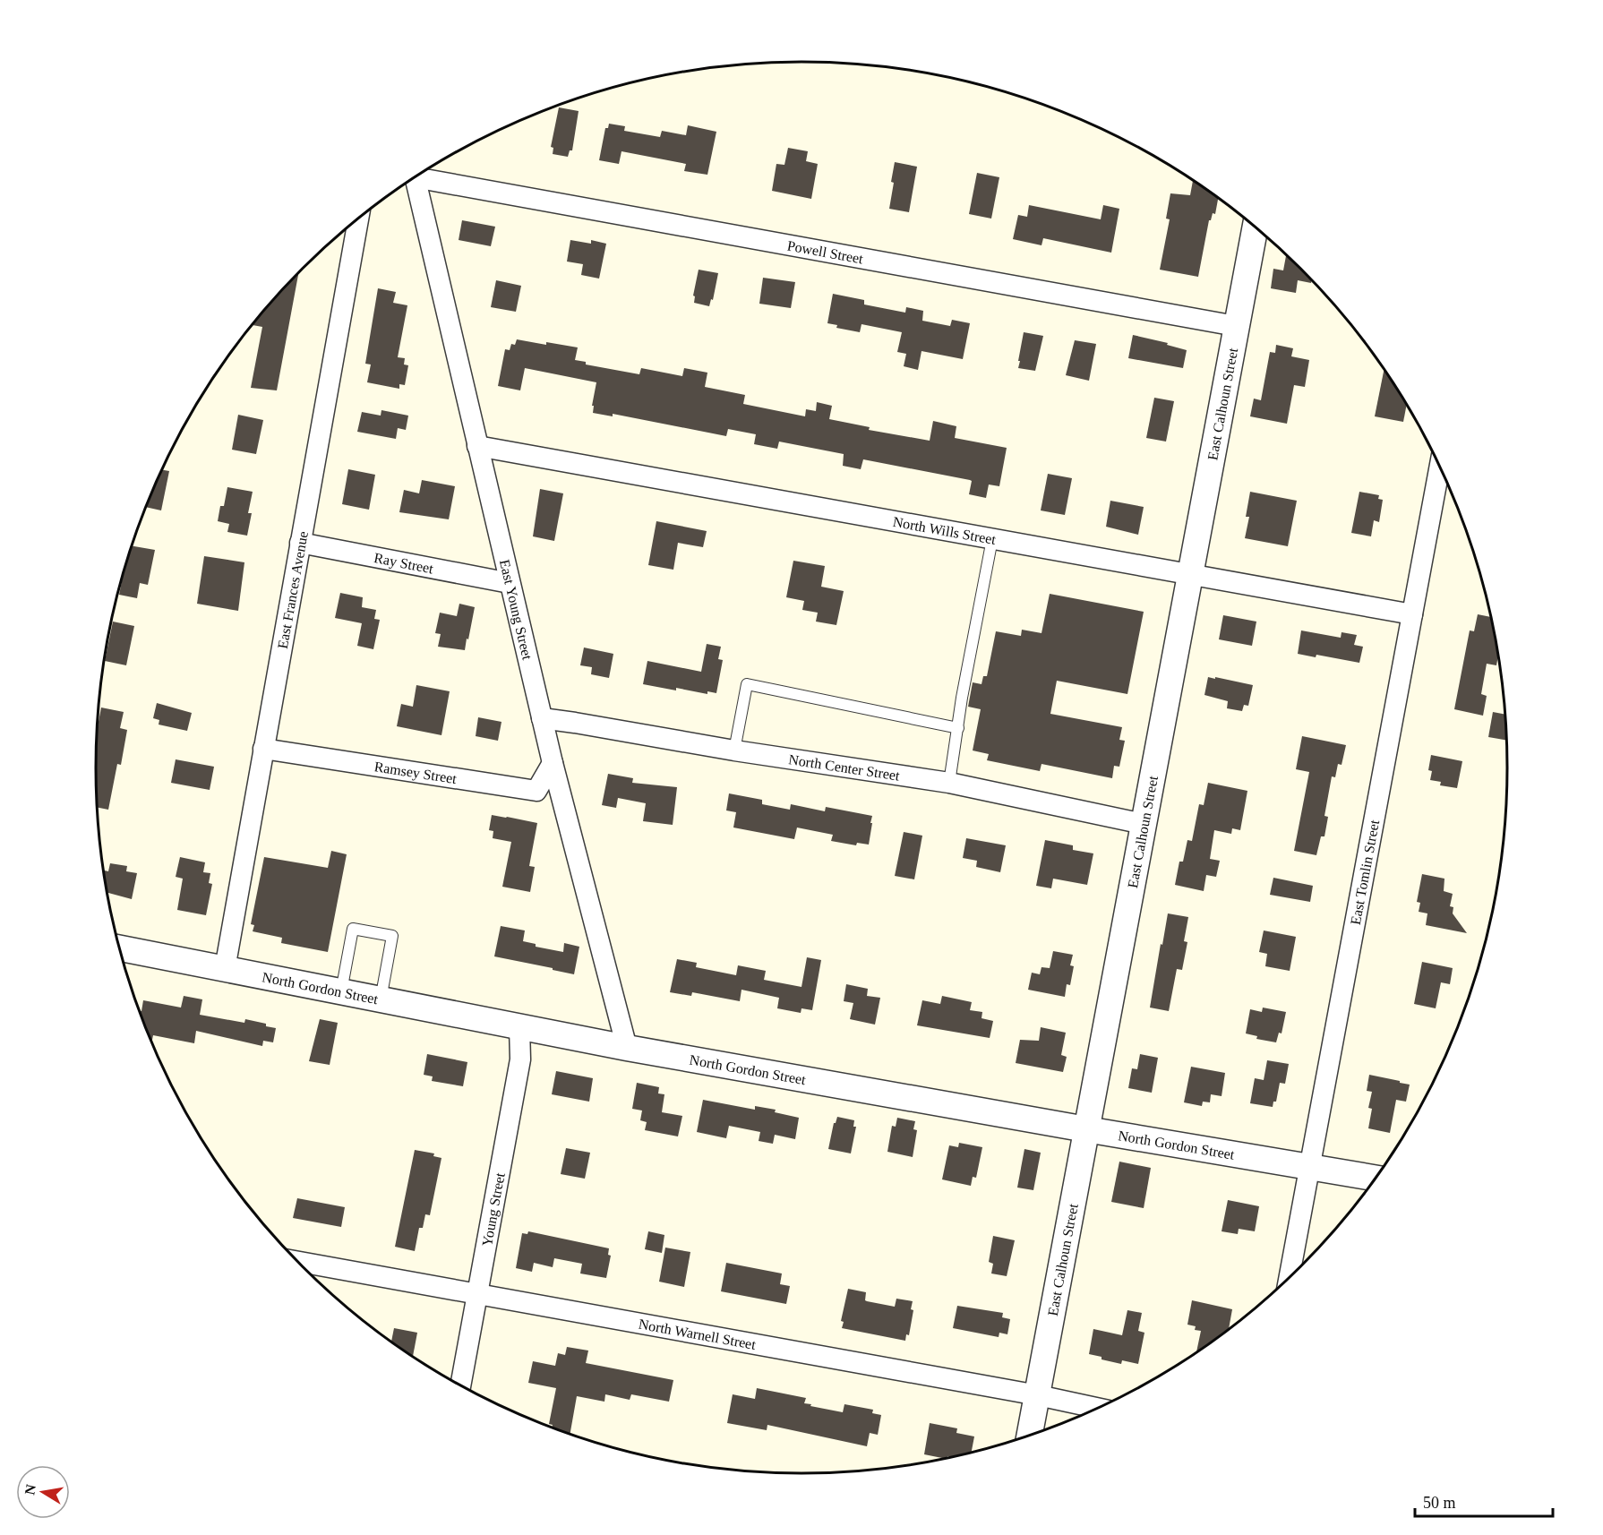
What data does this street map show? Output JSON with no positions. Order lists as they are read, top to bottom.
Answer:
{
  "streets": {
    "street": [
      "Powell Street",
      "East Calhoun Street",
      "North Wills Street",
      "Ray Street",
      "East Frances Avenue",
      "East Young Street",
      "North Center Street",
      "Ramsey Street",
      "East Tomlin Street",
      "North Gordon Street",
      "Young Street",
      "North Warnell Street"
    ]
  },
  "crossings": [
    ["Powell Street", "East Calhoun Street"],
    ["East Calhoun Street", "North Wills Street"],
    ["East Calhoun Street", "North Center Street"],
    ["East Calhoun Street", "North Gordon Street"],
    ["East Calhoun Street", "North Warnell Street"],
    ["North Wills Street", "East Young Street"],
    ["North Wills Street", "East Tomlin Street"],
    ["Ray Street", "East Frances Avenue"],
    ["Ray Street", "East Young Street"],
    ["East Frances Avenue", "Ramsey Street"],
    ["East Frances Avenue", "North Gordon Street"],
    ["East Young Street", "North Center Street"],
    ["East Young Street", "Ramsey Street"],
    ["East Young Street", "North Gordon Street"],
    ["East Tomlin Street", "North Gordon Street"],
    ["North Gordon Street", "Young Street"],
    ["Young Street", "North Warnell Street"]
  ],
  "scale_bar": "50 m",
  "north": "left"
}
